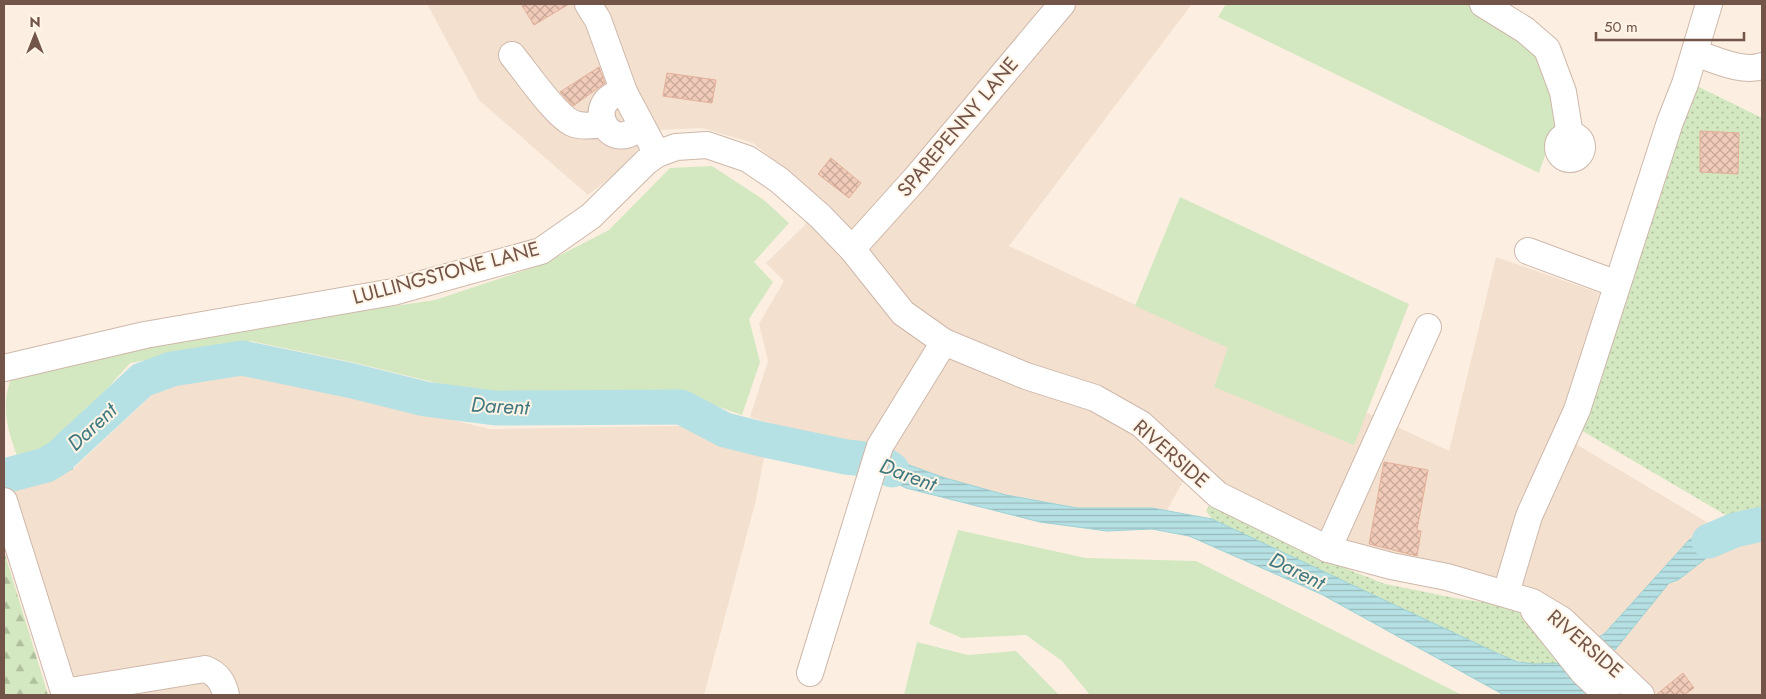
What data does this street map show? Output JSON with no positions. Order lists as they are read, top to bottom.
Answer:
{
  "streets": {
    "street": ["SPAREPENNY LANE", "LULLINGSTONE LANE", "RIVERSIDE"]
  },
  "crossings": [
    ["SPAREPENNY LANE", "LULLINGSTONE LANE"],
    ["SPAREPENNY LANE", "RIVERSIDE"],
    ["LULLINGSTONE LANE", "RIVERSIDE"]
  ],
  "water": ["Darent"],
  "scale_bar": "50 m",
  "north": "top"
}
